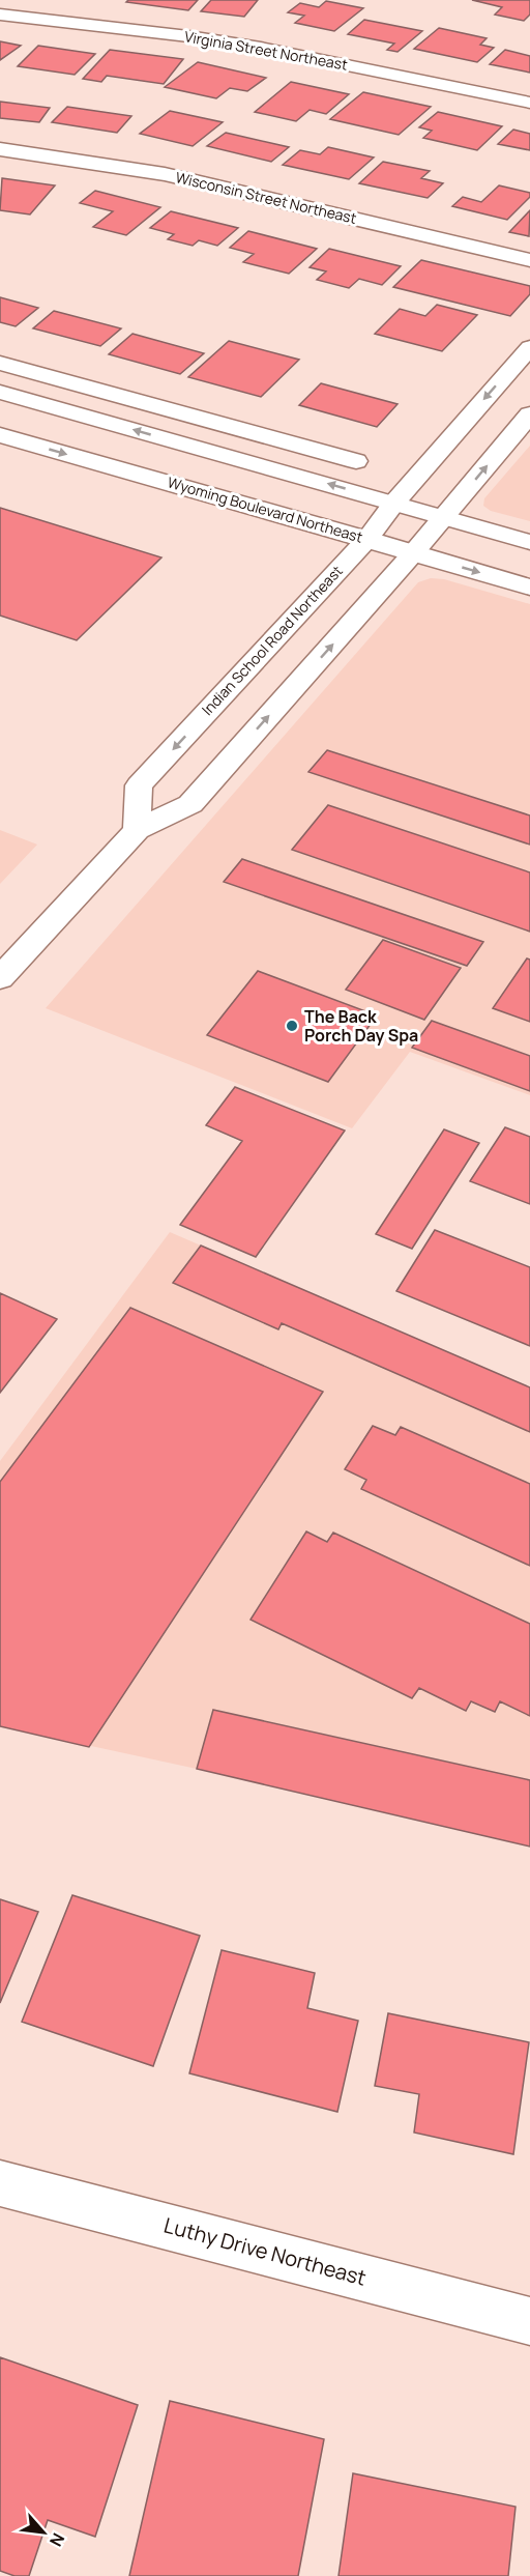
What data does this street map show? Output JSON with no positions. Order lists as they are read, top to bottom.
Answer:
{
  "streets": {
    "street": [
      "Virginia Street Northeast",
      "Wisconsin Street Northeast",
      "Wyoming Boulevard Northeast",
      "Indian School Road Northeast",
      "Luthy Drive Northeast"
    ]
  },
  "crossings": [
    ["Wyoming Boulevard Northeast", "Indian School Road Northeast"]
  ],
  "places": ["The Back Porch Day Spa"],
  "north": "bottom right"
}
